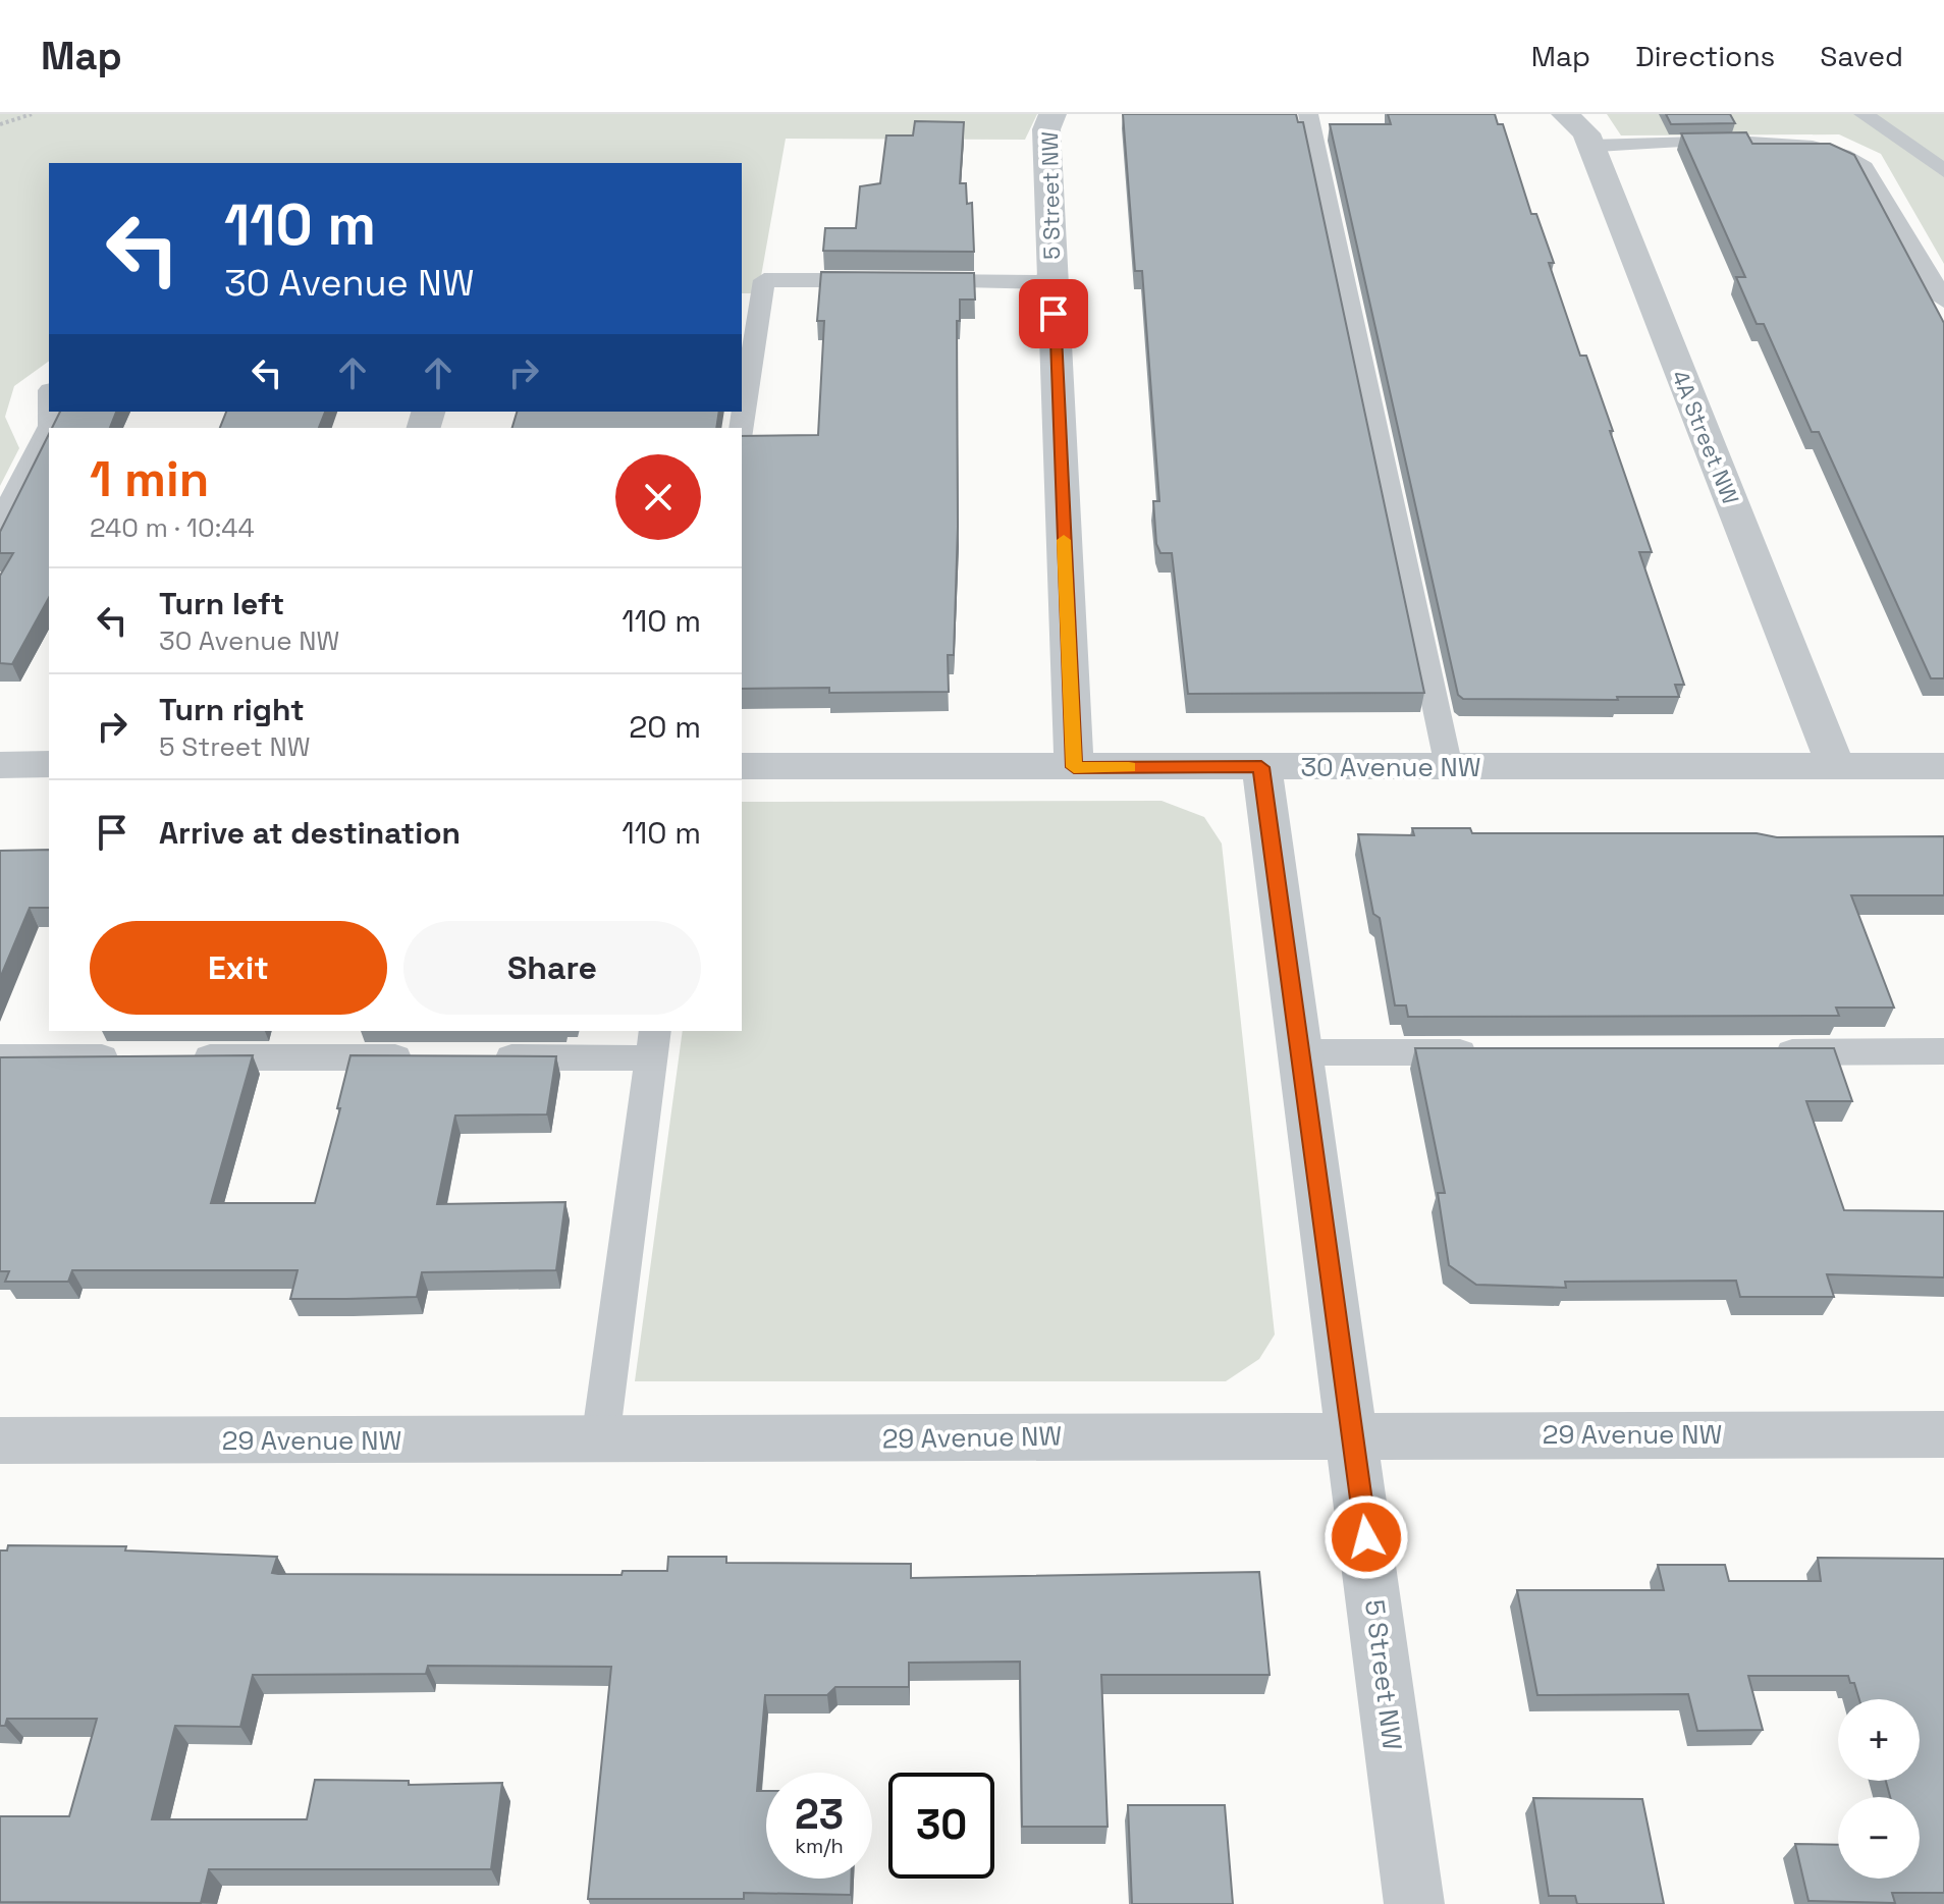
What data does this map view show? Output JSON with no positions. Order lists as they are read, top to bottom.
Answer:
{
  "streets": {
    "street": [
      "5 Street NW",
      "4A Street NW",
      "30 Avenue NW",
      "29 Avenue NW"
    ]
  },
  "crossings": [
    ["5 Street NW", "30 Avenue NW"],
    ["5 Street NW", "29 Avenue NW"],
    ["4A Street NW", "30 Avenue NW"]
  ],
  "page": {
    "header": "Map",
    "nav": ["Map", "Directions", "Saved"],
    "turn": ["110 m", "30 Avenue NW"],
    "heading": ["1 min", "240 m · 10:44"],
    "list": [
      {
        "name": "Turn left",
        "note": "30 Avenue NW",
        "value": "110 m"
      },
      {
        "name": "Turn right",
        "note": "5 Street NW",
        "value": "20 m"
      },
      {
        "name": "Arrive at destination",
        "value": "110 m"
      }
    ],
    "buttons": ["Exit", "Share"],
    "map_buttons": ["+", "−"],
    "speed": "23 km/h",
    "limit": "30"
  }
}
